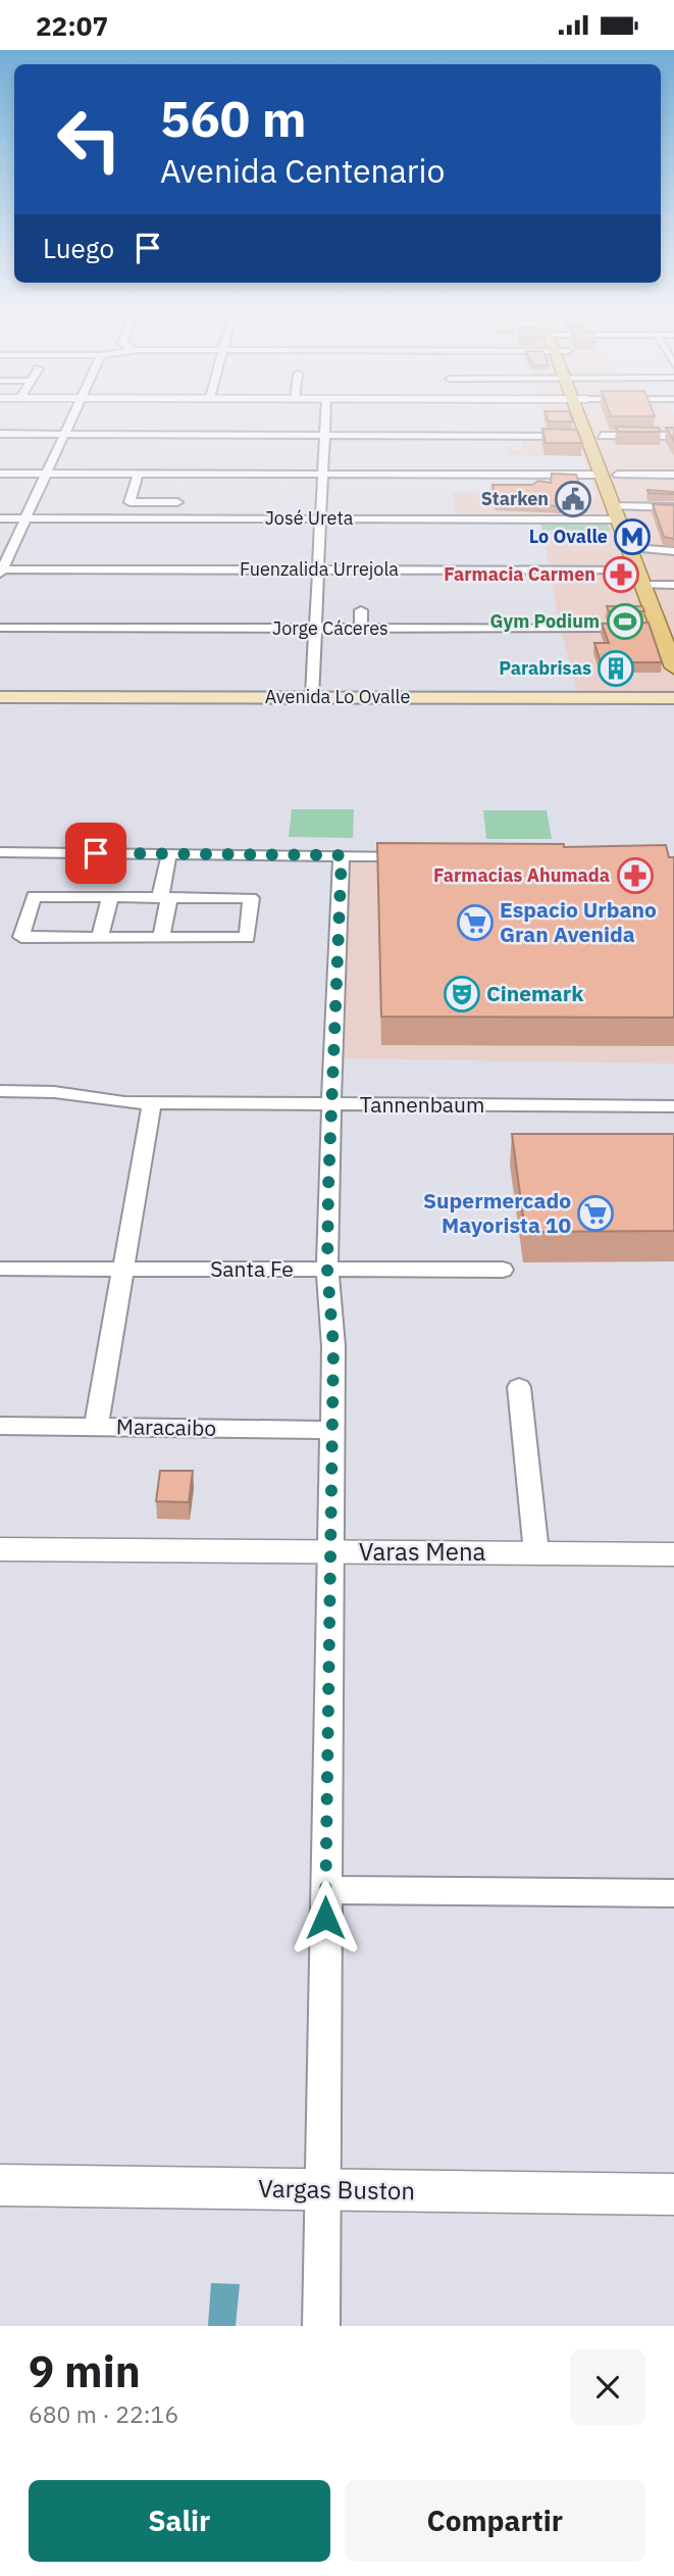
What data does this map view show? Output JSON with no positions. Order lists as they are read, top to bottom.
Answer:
{
  "streets": {
    "main road": ["Avenida Lo Ovalle"],
    "street": [
      "José Ureta",
      "Fuenzalida Urrejola",
      "Jorge Cáceres",
      "Tannenbaum",
      "Santa Fe",
      "Maracaibo",
      "Varas Mena",
      "Vargas Buston"
    ]
  },
  "places": {
    "public building": ["Starken"],
    "metro station": ["Lo Ovalle"],
    "pharmacy": ["Farmacia Carmen", "Farmacias Ahumada"],
    "sports": ["Gym Podium"],
    "building": ["Parabrisas"],
    "supermarket": ["Espacio Urbano Gran Avenida", "Supermercado Mayorista 10"],
    "theatre": ["Cinemark"]
  },
  "page": {
    "status": "22:07",
    "turn": ["560 m", "Avenida Centenario"],
    "then": "Luego",
    "heading": ["9 min", "680 m · 22:16"],
    "buttons": ["Salir", "Compartir"]
  }
}
